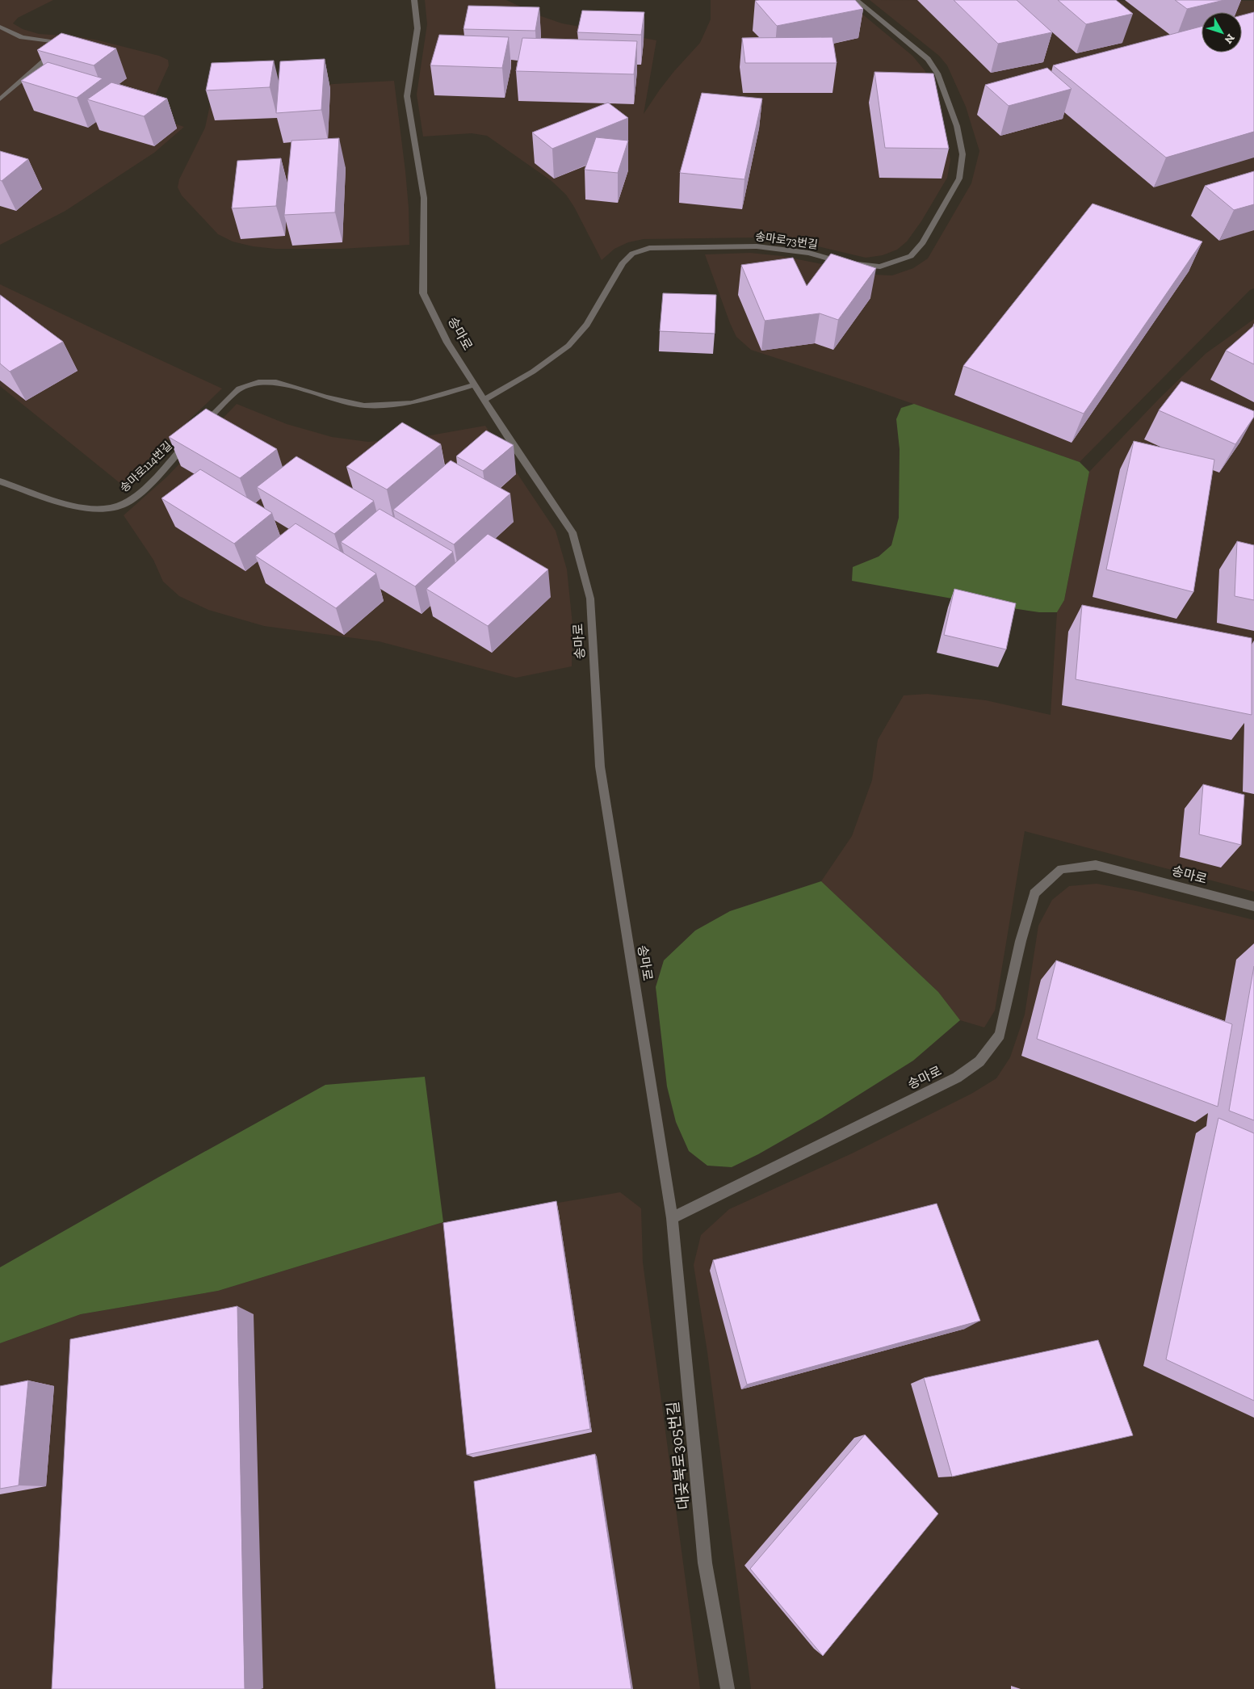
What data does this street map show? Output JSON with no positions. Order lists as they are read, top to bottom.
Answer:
{
  "streets": {
    "street": [
      "송마로73번길",
      "송마로",
      "송마로114번길",
      "대곶북로305번길"
    ]
  },
  "crossings": [
    ["송마로73번길", "송마로"],
    ["송마로", "송마로114번길"],
    ["송마로", "대곶북로305번길"]
  ],
  "north": "bottom right"
}
